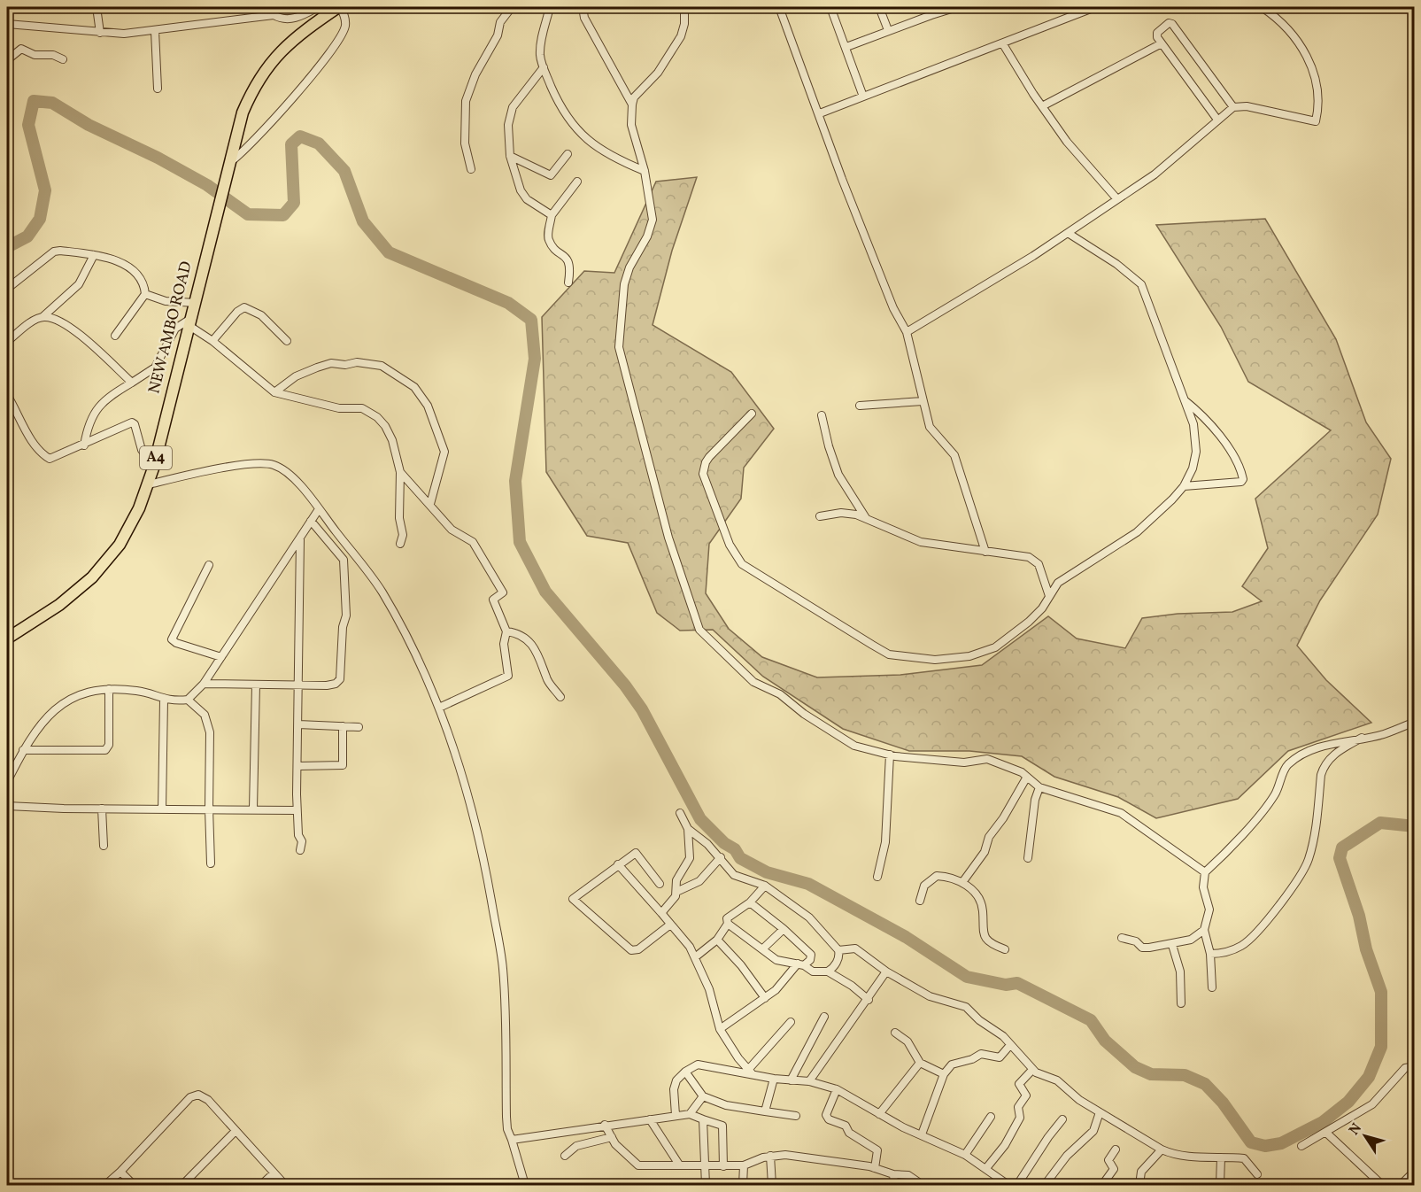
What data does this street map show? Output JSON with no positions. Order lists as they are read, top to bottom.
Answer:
{
  "streets": {
    "main road": ["NEW AMBO ROAD", "A4"]
  },
  "north": "top left"
}
